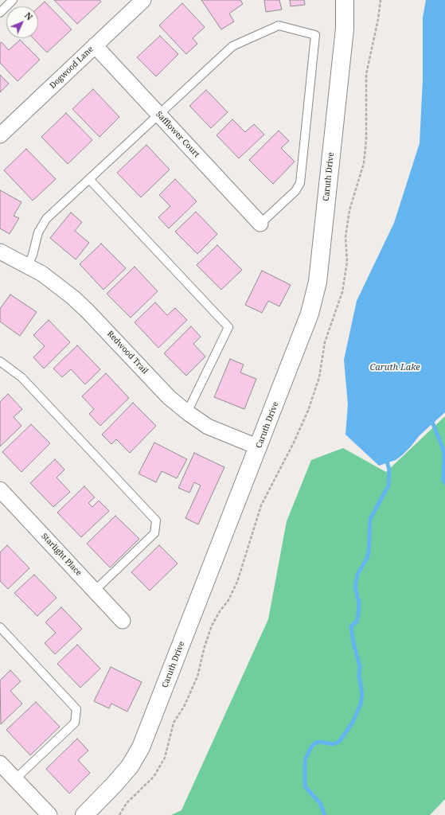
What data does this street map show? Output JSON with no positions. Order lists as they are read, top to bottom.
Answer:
{
  "streets": {
    "street": [
      "Dogwood Lane",
      "Safflower Court",
      "Caruth Drive",
      "Redwood Trail",
      "Starlight Place"
    ]
  },
  "crossings": [
    ["Dogwood Lane", "Safflower Court"],
    ["Caruth Drive", "Redwood Trail"]
  ],
  "water": ["Caruth Lake"],
  "north": "top right"
}
